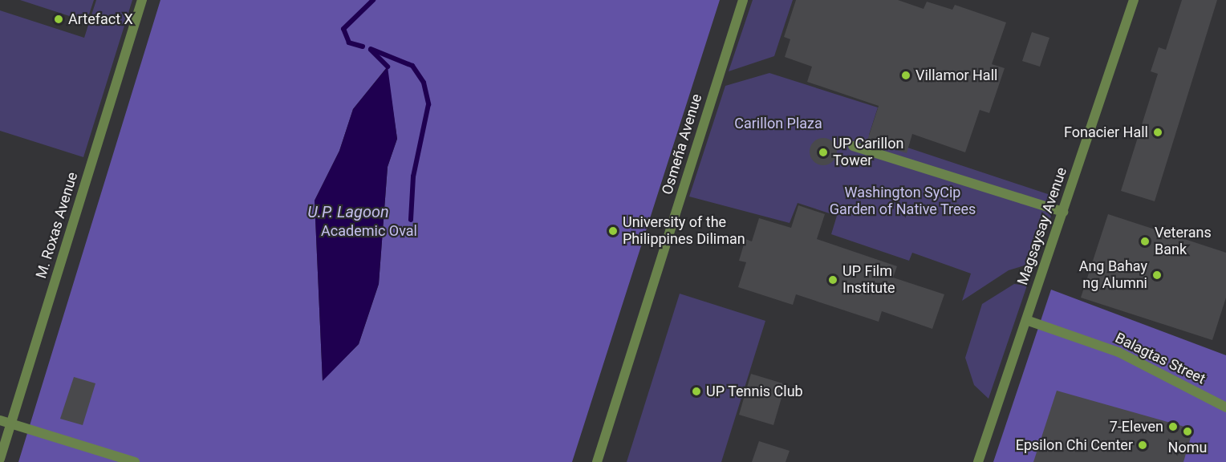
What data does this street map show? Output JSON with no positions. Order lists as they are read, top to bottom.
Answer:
{
  "streets": {
    "street": [
      "Osmeña Avenue",
      "M. Roxas Avenue",
      "Magsaysay Avenue",
      "Balagtas Street"
    ]
  },
  "crossings": [
    ["Magsaysay Avenue", "Balagtas Street"]
  ],
  "water": ["U.P. Lagoon"],
  "parks": ["Carillon Plaza", "Washington SyCip Garden of Native Trees", "Academic Oval"],
  "places": [
    "Artefact X",
    "Villamor Hall",
    "Fonacier Hall",
    "UP Carillon Tower",
    "University of the Philippines Diliman",
    "Veterans Bank",
    "Ang Bahay ng Alumni",
    "UP Film Institute",
    "UP Tennis Club",
    "7-Eleven",
    "Nomu",
    "Epsilon Chi Center"
  ]
}
